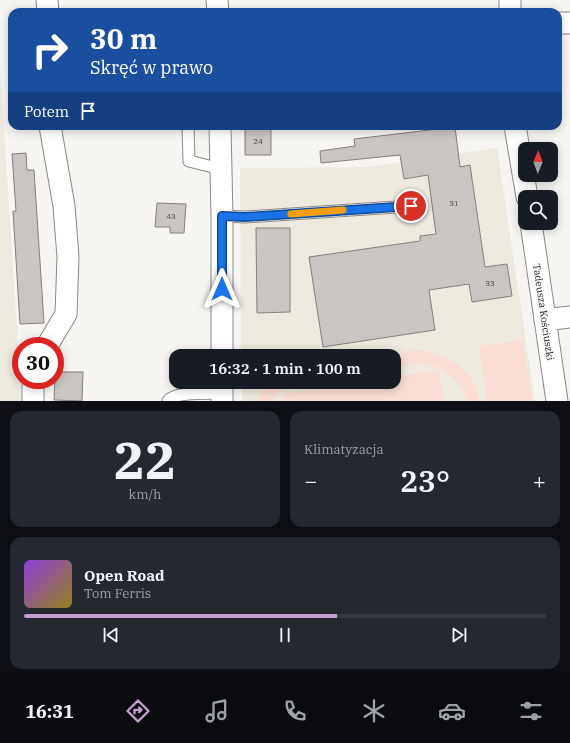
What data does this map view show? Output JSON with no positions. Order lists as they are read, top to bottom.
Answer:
{
  "streets": {
    "street": ["Tadeusza Kościuszki"]
  },
  "house_numbers": [
    "24",
    "31",
    "43",
    "33"
  ],
  "north": "top",
  "page": {
    "turn": ["30 m", "Skręć w prawo"],
    "then": "Potem",
    "limit": "30",
    "trip": "16:32 · 1 min · 100 m",
    "tile": [
      ["22", "km/h"],
      "Klimatyzacja"
    ],
    "heat": ["−", "23°", "+"],
    "song": ["Open Road", "Tom Ferris"],
    "tabs": "16:31"
  }
}
